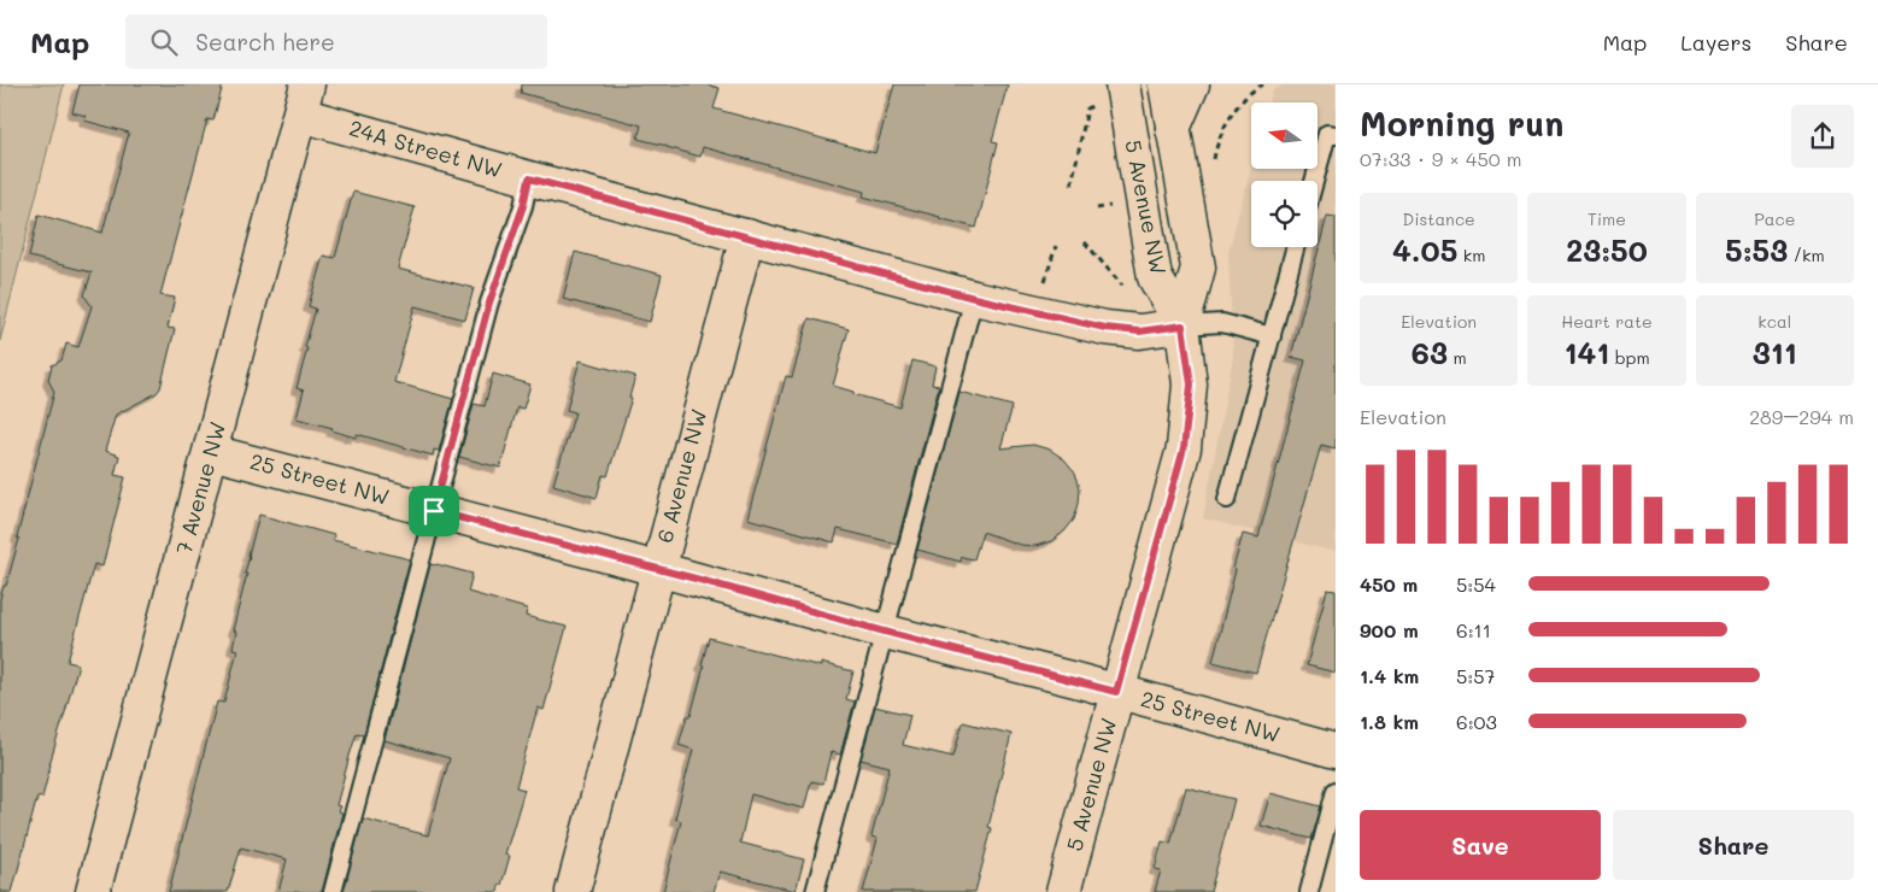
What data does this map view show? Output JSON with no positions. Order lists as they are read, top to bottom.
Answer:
{
  "streets": {
    "main road": [
      "24A Street NW",
      "5 Avenue NW",
      "6 Avenue NW",
      "25 Street NW",
      "7 Avenue NW"
    ]
  },
  "crossings": [
    ["24A Street NW", "5 Avenue NW"],
    ["24A Street NW", "6 Avenue NW"],
    ["24A Street NW", "7 Avenue NW"],
    ["5 Avenue NW", "25 Street NW"],
    ["6 Avenue NW", "25 Street NW"],
    ["25 Street NW", "7 Avenue NW"]
  ],
  "north": "left",
  "page": {
    "header": "Map",
    "search": "Search here",
    "nav": ["Map", "Layers", "Share"],
    "heading": ["Morning run", "07:33 · 9 × 450 m"],
    "stats": [
      ["Distance", "4.05 km"],
      ["Time", "23:50"],
      ["Pace", "5:53 /km"],
      ["Elevation", "63 m"],
      ["Heart rate", "141 bpm"],
      ["kcal", "311"]
    ],
    "chart": ["Elevation", "289–294 m"],
    "list": [
      {
        "name": "450 m",
        "note": "5:54"
      },
      {
        "name": "900 m",
        "note": "6:11"
      },
      {
        "name": "1.4 km",
        "note": "5:57"
      },
      {
        "name": "1.8 km",
        "note": "6:03"
      }
    ],
    "buttons": ["Save", "Share"]
  }
}
